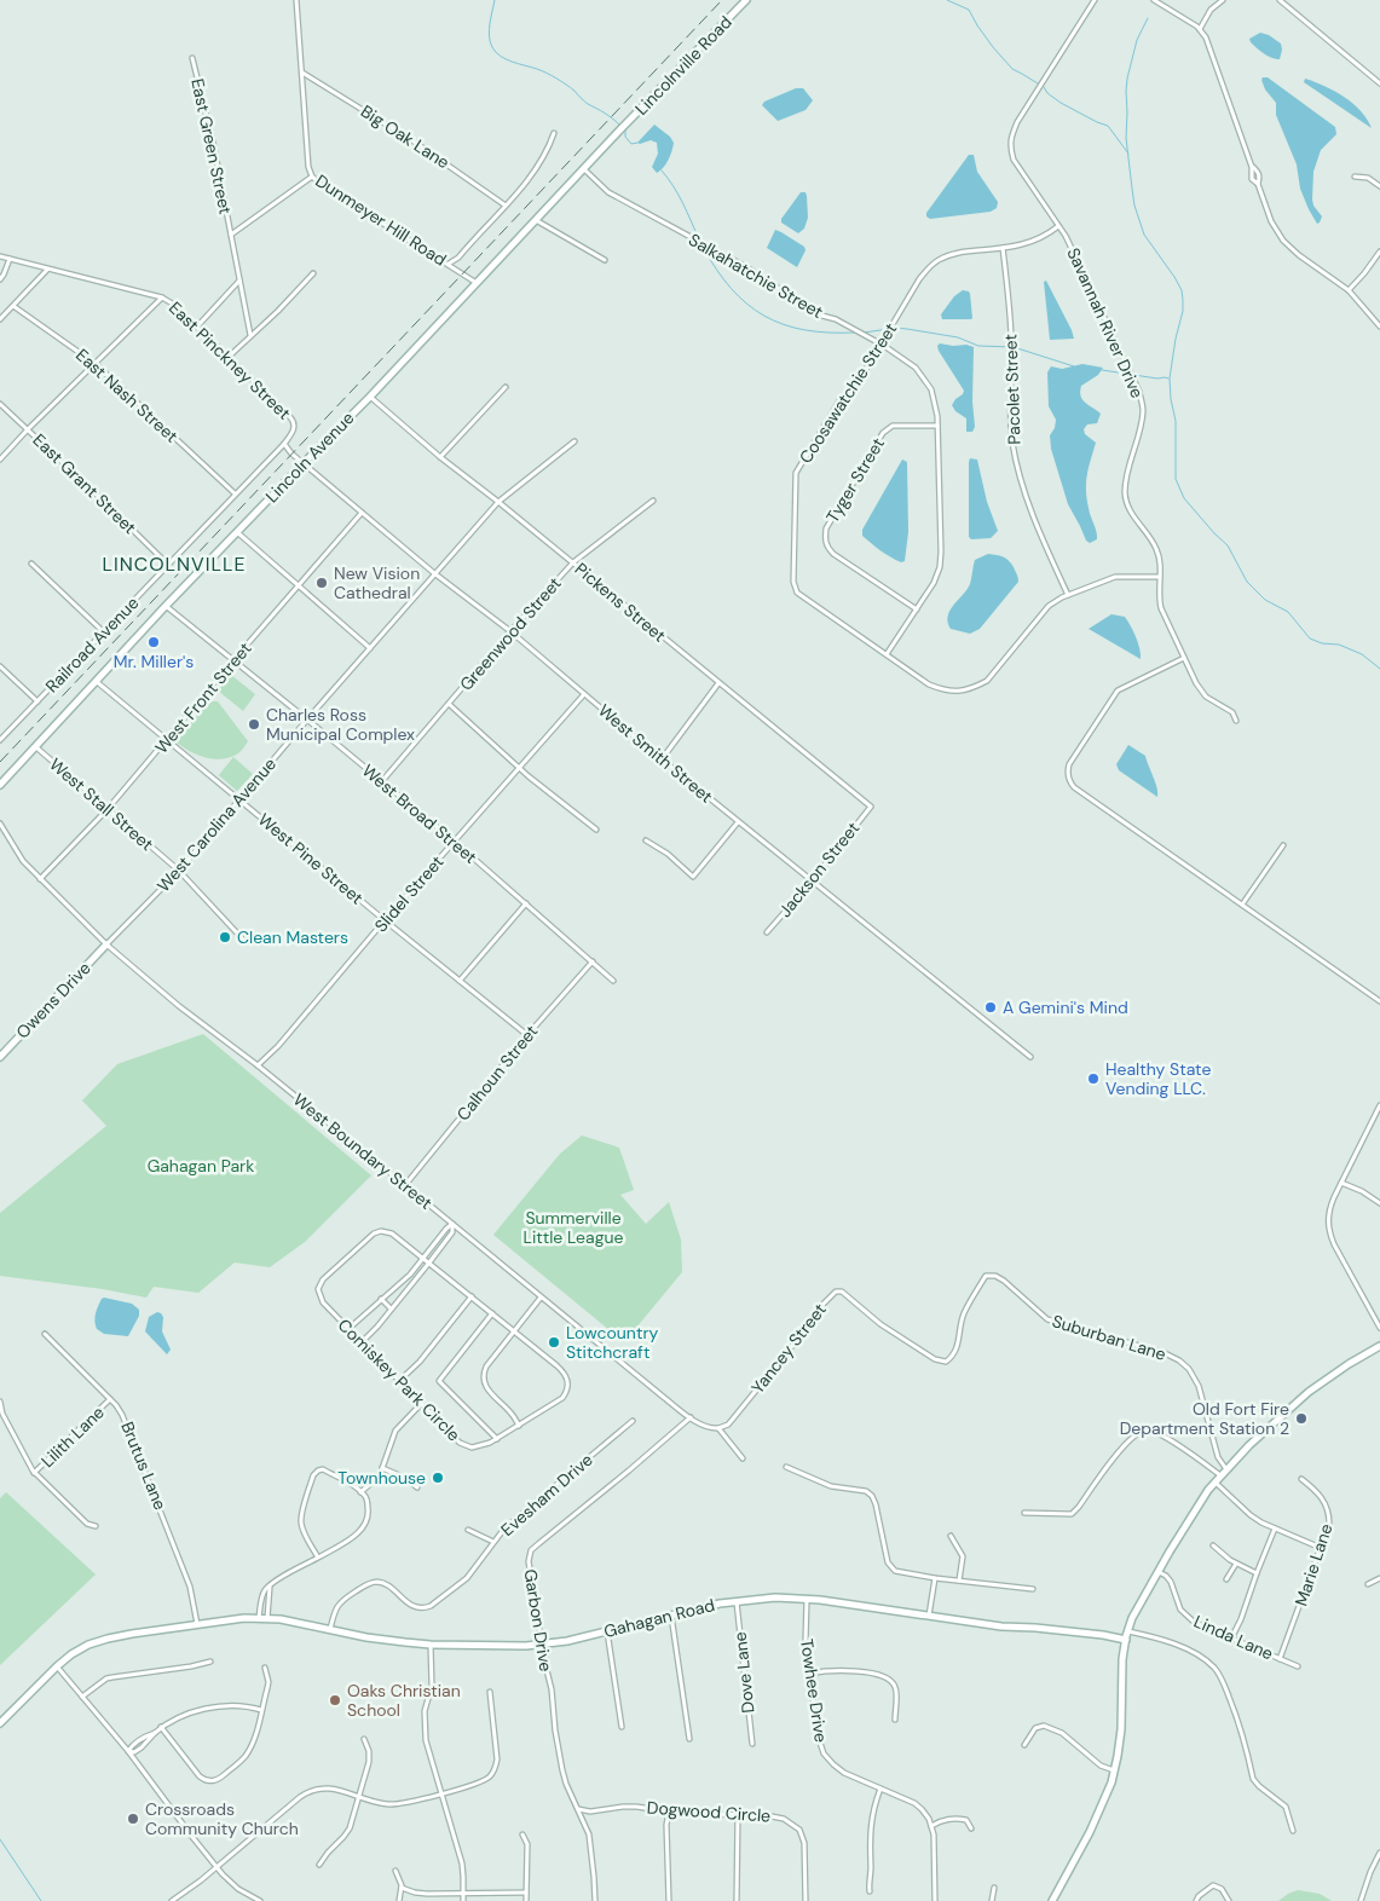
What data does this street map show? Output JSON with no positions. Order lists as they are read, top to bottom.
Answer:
{
  "streets": {
    "street": [
      "Lincolnville Road",
      "Big Oak Lane",
      "East Green Street",
      "Dunmeyer Hill Road",
      "Salkahatchie Street",
      "Savannah River Drive",
      "East Pinckney Street",
      "Pacolet Street",
      "Coosawatchie Street",
      "East Nash Street",
      "Lincoln Avenue",
      "Tyger Street",
      "East Grant Street",
      "Pickens Street",
      "Greenwood Street",
      "Railroad Avenue",
      "West Front Street",
      "West Smith Street",
      "West Stall Street",
      "West Broad Street",
      "West Carolina Avenue",
      "West Pine Street",
      "Jackson Street",
      "Slidel Street",
      "Owens Drive",
      "Calhoun Street",
      "West Boundary Street",
      "Suburban Lane",
      "Yancey Street",
      "Comiskey Park Circle",
      "Lilith Lane",
      "Brutus Lane",
      "Evesham Drive",
      "Marie Lane",
      "Gahagan Road",
      "Garbon Drive",
      "Linda Lane",
      "Dove Lane",
      "Towhee Drive",
      "Dogwood Circle"
    ]
  },
  "crossings": [
    ["Lincolnville Road", "Lincoln Avenue"],
    ["Big Oak Lane", "Dunmeyer Hill Road"],
    ["Dunmeyer Hill Road", "Lincoln Avenue"],
    ["Salkahatchie Street", "Coosawatchie Street"],
    ["Salkahatchie Street", "Lincoln Avenue"],
    ["Salkahatchie Street", "Tyger Street"],
    ["Savannah River Drive", "Coosawatchie Street"],
    ["East Pinckney Street", "Railroad Avenue"],
    ["East Pinckney Street", "West Smith Street"],
    ["Pacolet Street", "Coosawatchie Street"],
    ["East Nash Street", "Railroad Avenue"],
    ["Lincoln Avenue", "Pickens Street"],
    ["Lincoln Avenue", "West Smith Street"],
    ["Lincoln Avenue", "West Stall Street"],
    ["Lincoln Avenue", "West Broad Street"],
    ["Lincoln Avenue", "West Pine Street"],
    ["East Grant Street", "Railroad Avenue"],
    ["Pickens Street", "Greenwood Street"],
    ["Pickens Street", "West Carolina Avenue"],
    ["Pickens Street", "Jackson Street"],
    ["Greenwood Street", "West Smith Street"],
    ["Greenwood Street", "West Broad Street"],
    ["Railroad Avenue", "West Smith Street"],
    ["West Front Street", "West Smith Street"],
    ["West Front Street", "West Stall Street"],
    ["West Front Street", "West Broad Street"],
    ["West Front Street", "West Pine Street"],
    ["West Front Street", "West Boundary Street"],
    ["West Smith Street", "West Carolina Avenue"],
    ["West Smith Street", "Jackson Street"],
    ["West Smith Street", "Slidel Street"],
    ["West Stall Street", "West Carolina Avenue"],
    ["West Broad Street", "West Carolina Avenue"],
    ["West Broad Street", "Slidel Street"],
    ["West Broad Street", "Calhoun Street"],
    ["West Carolina Avenue", "West Pine Street"],
    ["West Carolina Avenue", "Owens Drive"],
    ["West Carolina Avenue", "West Boundary Street"],
    ["West Pine Street", "Slidel Street"],
    ["West Pine Street", "Calhoun Street"],
    ["Slidel Street", "West Boundary Street"],
    ["Owens Drive", "West Boundary Street"],
    ["Calhoun Street", "West Boundary Street"],
    ["West Boundary Street", "Yancey Street"],
    ["West Boundary Street", "Garbon Drive"],
    ["Suburban Lane", "Yancey Street"],
    ["Lilith Lane", "Brutus Lane"],
    ["Brutus Lane", "Gahagan Road"],
    ["Evesham Drive", "Gahagan Road"],
    ["Marie Lane", "Linda Lane"],
    ["Gahagan Road", "Garbon Drive"],
    ["Gahagan Road", "Dove Lane"],
    ["Gahagan Road", "Towhee Drive"],
    ["Garbon Drive", "Dogwood Circle"]
  ],
  "districts": ["LINCOLNVILLE"],
  "parks": ["Gahagan Park", "Summerville Little League"],
  "places": [
    "New Vision Cathedral",
    "Mr. Miller's",
    "Charles Ross Municipal Complex",
    "Clean Masters",
    "A Gemini's Mind",
    "Healthy State Vending LLC.",
    "Lowcountry Stitchcraft",
    "Old Fort Fire Department Station 2",
    "Townhouse",
    "Oaks Christian School",
    "Crossroads Community Church"
  ]
}
